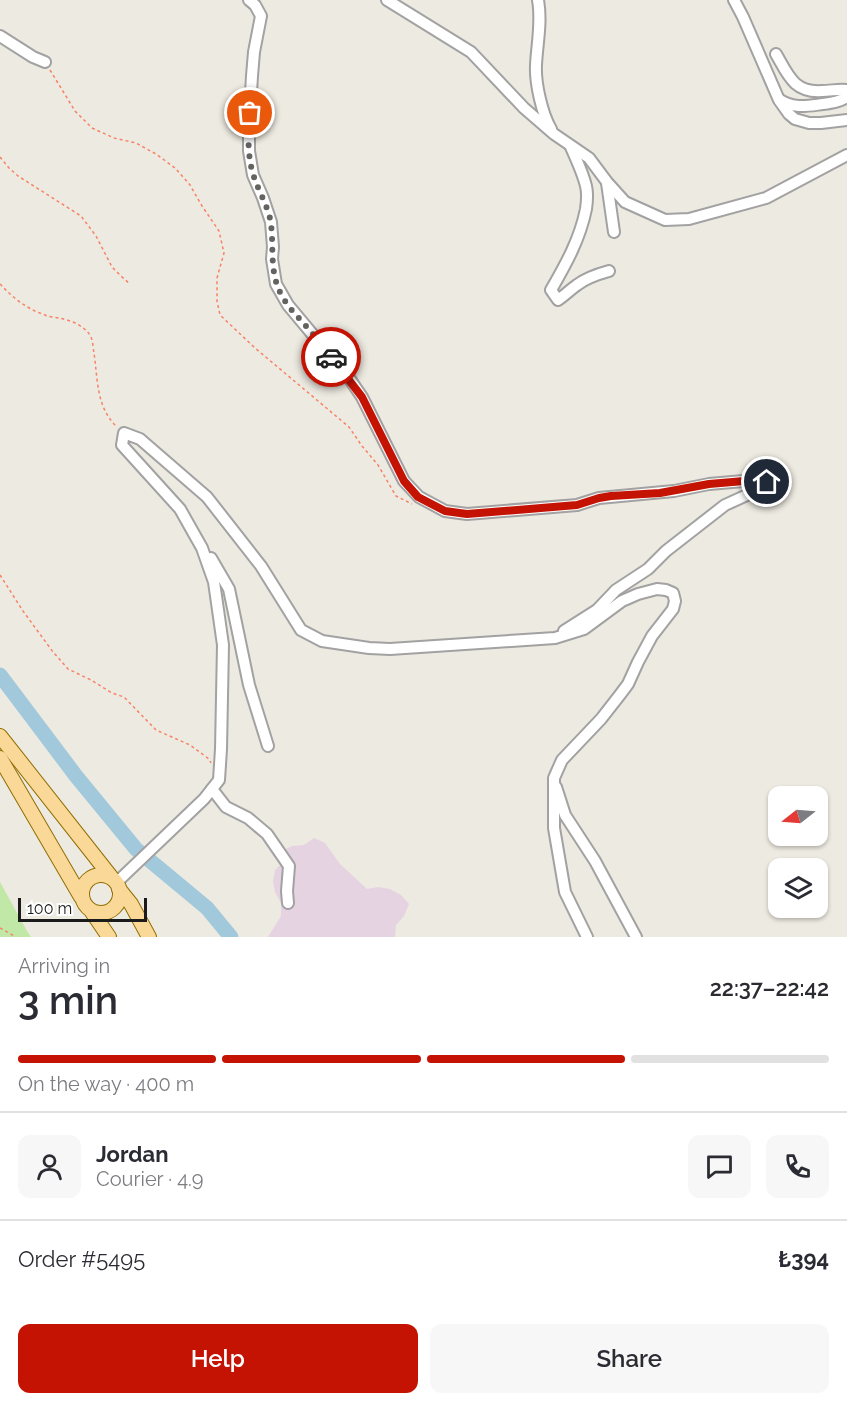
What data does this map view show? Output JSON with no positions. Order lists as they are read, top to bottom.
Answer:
{
  "scale_bar": "100 m",
  "north": "left",
  "page": {
    "scale": "100 m",
    "heading": ["3 min", "Arriving in", "22:37–22:42"],
    "panel": [
      "Jordan",
      "Courier · 4.9",
      "Order #5495",
      "₺394"
    ],
    "bar": "On the way · 400 m",
    "buttons": ["Help", "Share"]
  }
}
